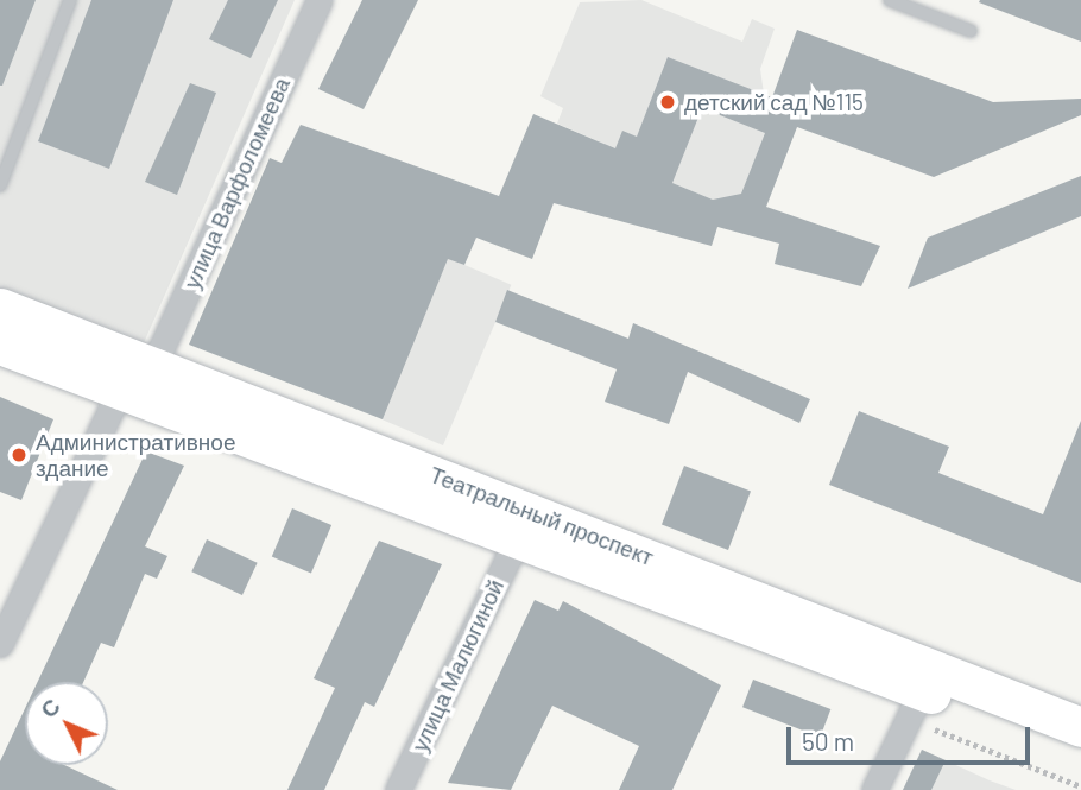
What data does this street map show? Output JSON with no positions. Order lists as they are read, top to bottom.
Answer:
{
  "streets": {
    "main road": ["Театральный проспект"],
    "street": ["улица Варфоломеева", "улица Малюгиной"]
  },
  "crossings": [
    ["улица Варфоломеева", "Театральный проспект"],
    ["Театральный проспект", "улица Малюгиной"]
  ],
  "places": ["детский сад №115", "Административное здание"],
  "scale_bar": "50 m",
  "north": "top left"
}
